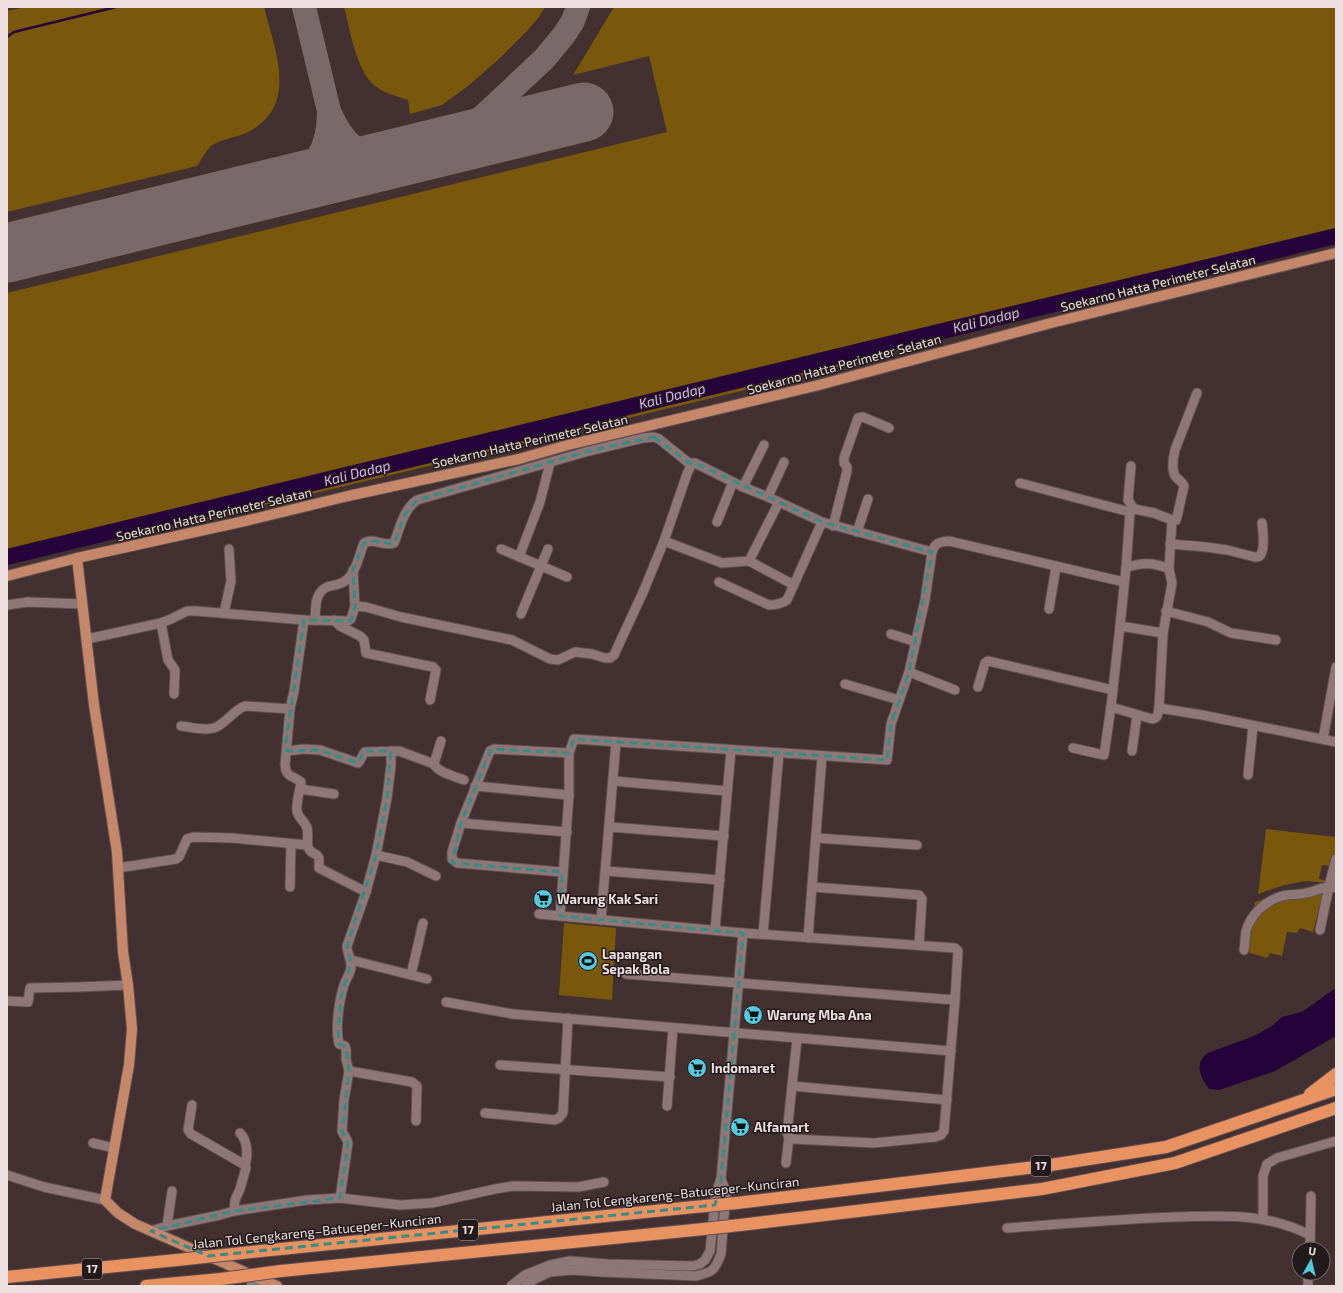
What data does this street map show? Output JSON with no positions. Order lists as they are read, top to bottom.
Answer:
{
  "streets": {
    "highway": ["17", "Jalan Tol Cengkareng–Batuceper–Kunciran"],
    "main road": ["Soekarno Hatta Perimeter Selatan"]
  },
  "water": ["Kali Dadap"],
  "places": {
    "supermarket": [
      "Warung Kak Sari",
      "Warung Mba Ana",
      "Indomaret",
      "Alfamart"
    ],
    "sports": ["Lapangan Sepak Bola"]
  },
  "north": "top"
}
